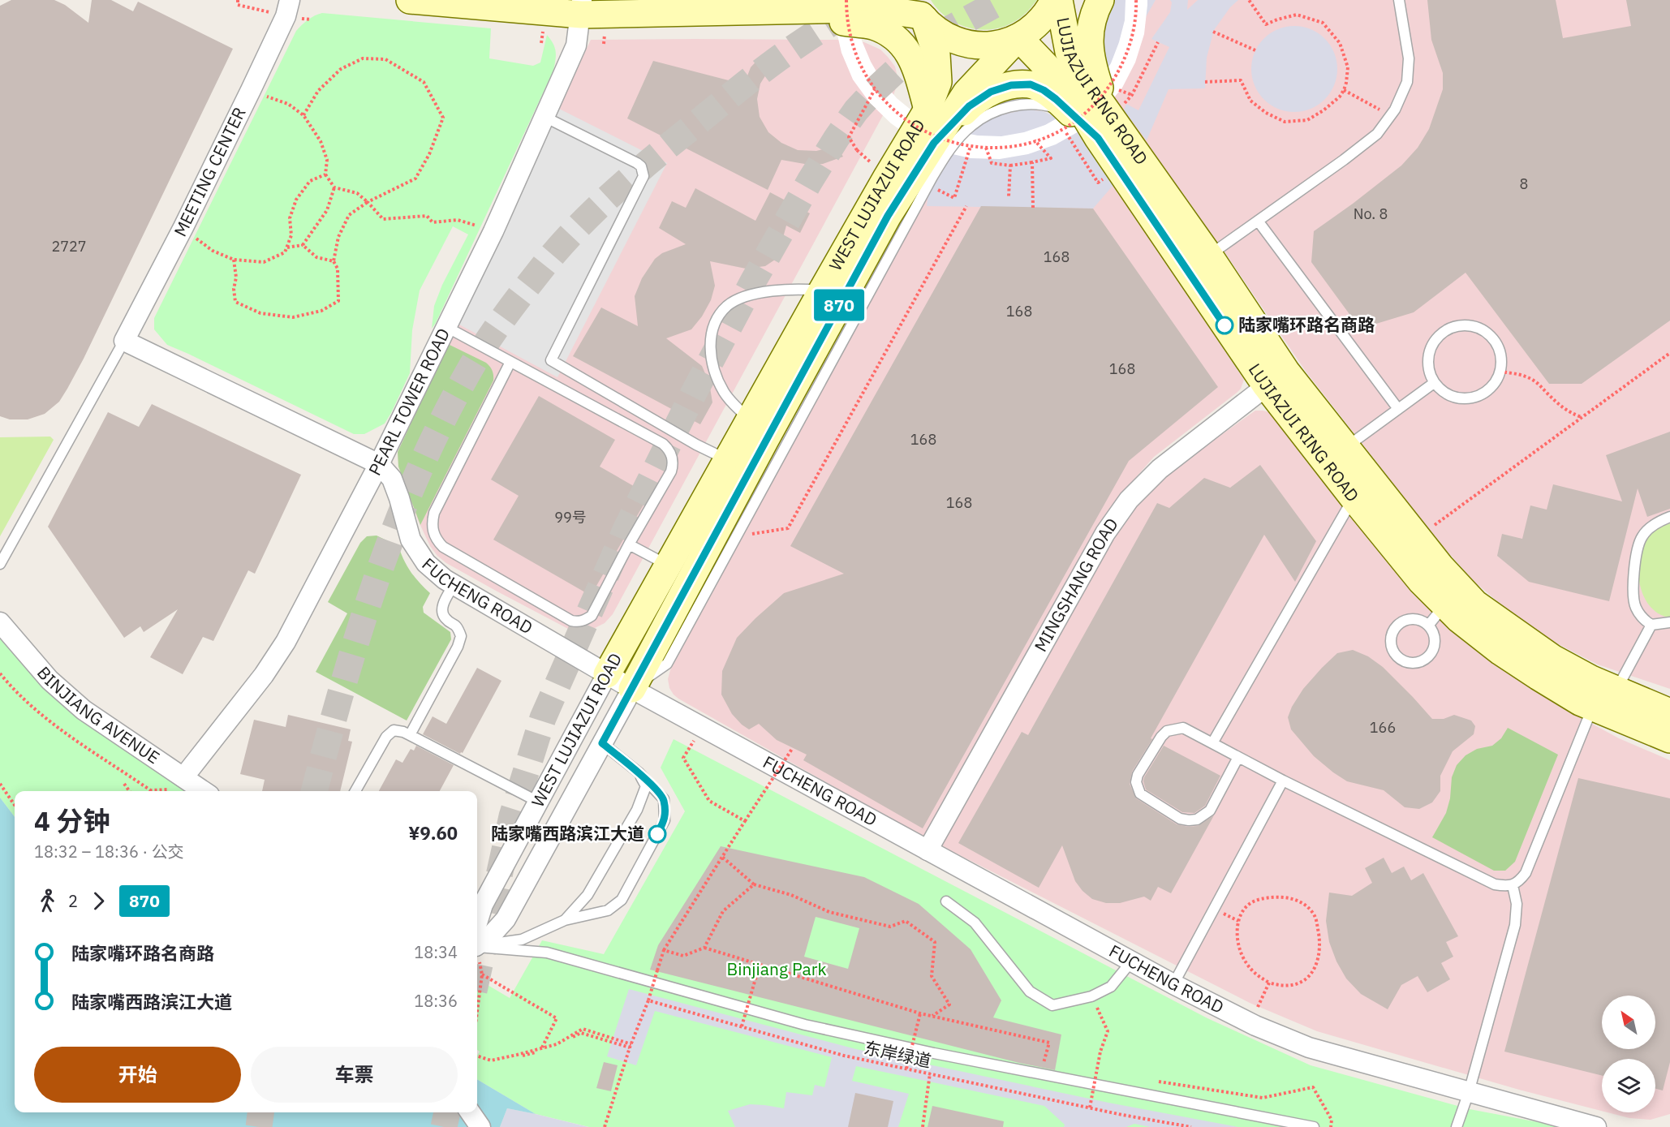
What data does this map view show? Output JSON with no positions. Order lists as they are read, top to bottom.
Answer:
{
  "streets": {
    "street": [
      "LUJIAZUI RING ROAD",
      "MEETING CENTER",
      "WEST LUJIAZUI ROAD",
      "PEARL TOWER ROAD",
      "MINGSHANG ROAD",
      "FUCHENG ROAD",
      "BINJIANG AVENUE"
    ],
    "path": ["东岸绿道"]
  },
  "crossings": [
    ["LUJIAZUI RING ROAD", "WEST LUJIAZUI ROAD"],
    ["LUJIAZUI RING ROAD", "MINGSHANG ROAD"],
    ["MEETING CENTER", "FUCHENG ROAD"],
    ["WEST LUJIAZUI ROAD", "FUCHENG ROAD"],
    ["PEARL TOWER ROAD", "FUCHENG ROAD"],
    ["PEARL TOWER ROAD", "BINJIANG AVENUE"],
    ["MINGSHANG ROAD", "FUCHENG ROAD"]
  ],
  "parks": ["Binjiang Park"],
  "places": ["陆家嘴环路名商路", "陆家嘴西路滨江大道"],
  "lines": ["bus line 870"],
  "house_numbers": [
    "8",
    "No. 8",
    "2727",
    "168",
    "168",
    "168",
    "168",
    "168",
    "99号",
    "166"
  ],
  "north": "top left",
  "page": {
    "on_map": "870",
    "heading": ["4 分钟", "18:32 – 18:36 · 公交", "¥9.60"],
    "legs": ["2", "870"],
    "list": [
      {
        "name": "陆家嘴环路名商路",
        "value": "18:34"
      },
      {
        "name": "陆家嘴西路滨江大道",
        "value": "18:36"
      }
    ],
    "buttons": ["开始", "车票"]
  }
}
